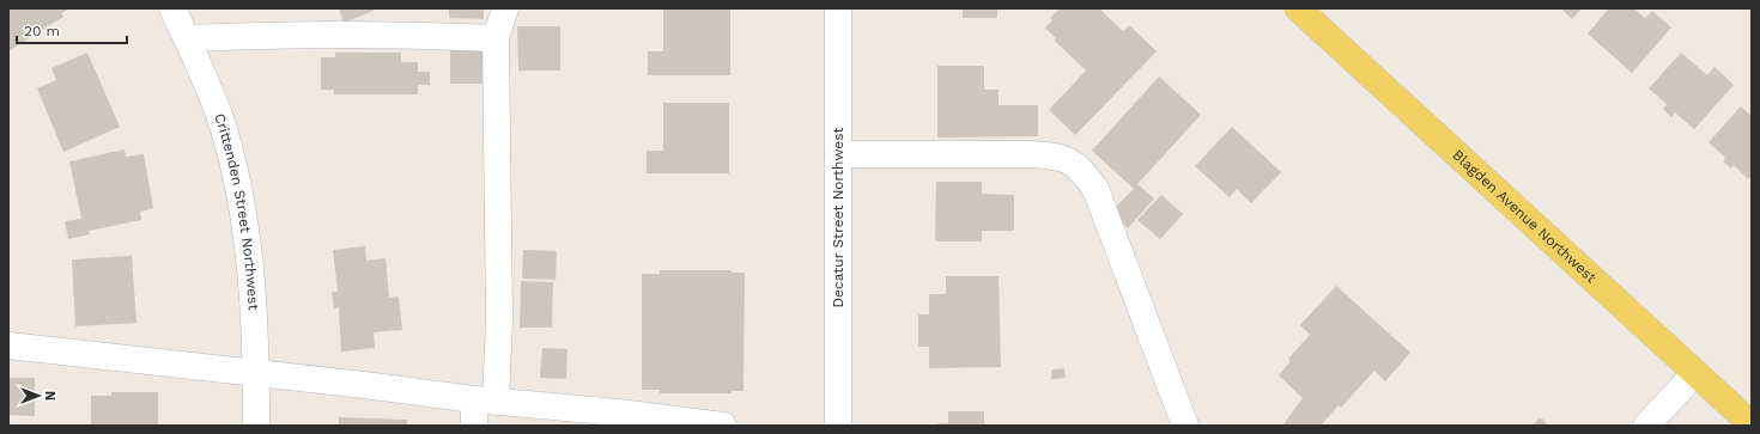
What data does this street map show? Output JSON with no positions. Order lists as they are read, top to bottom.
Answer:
{
  "streets": {
    "main road": ["Blagden Avenue Northwest"],
    "street": ["Crittenden Street Northwest", "Decatur Street Northwest"]
  },
  "scale_bar": "20 m",
  "north": "right"
}
